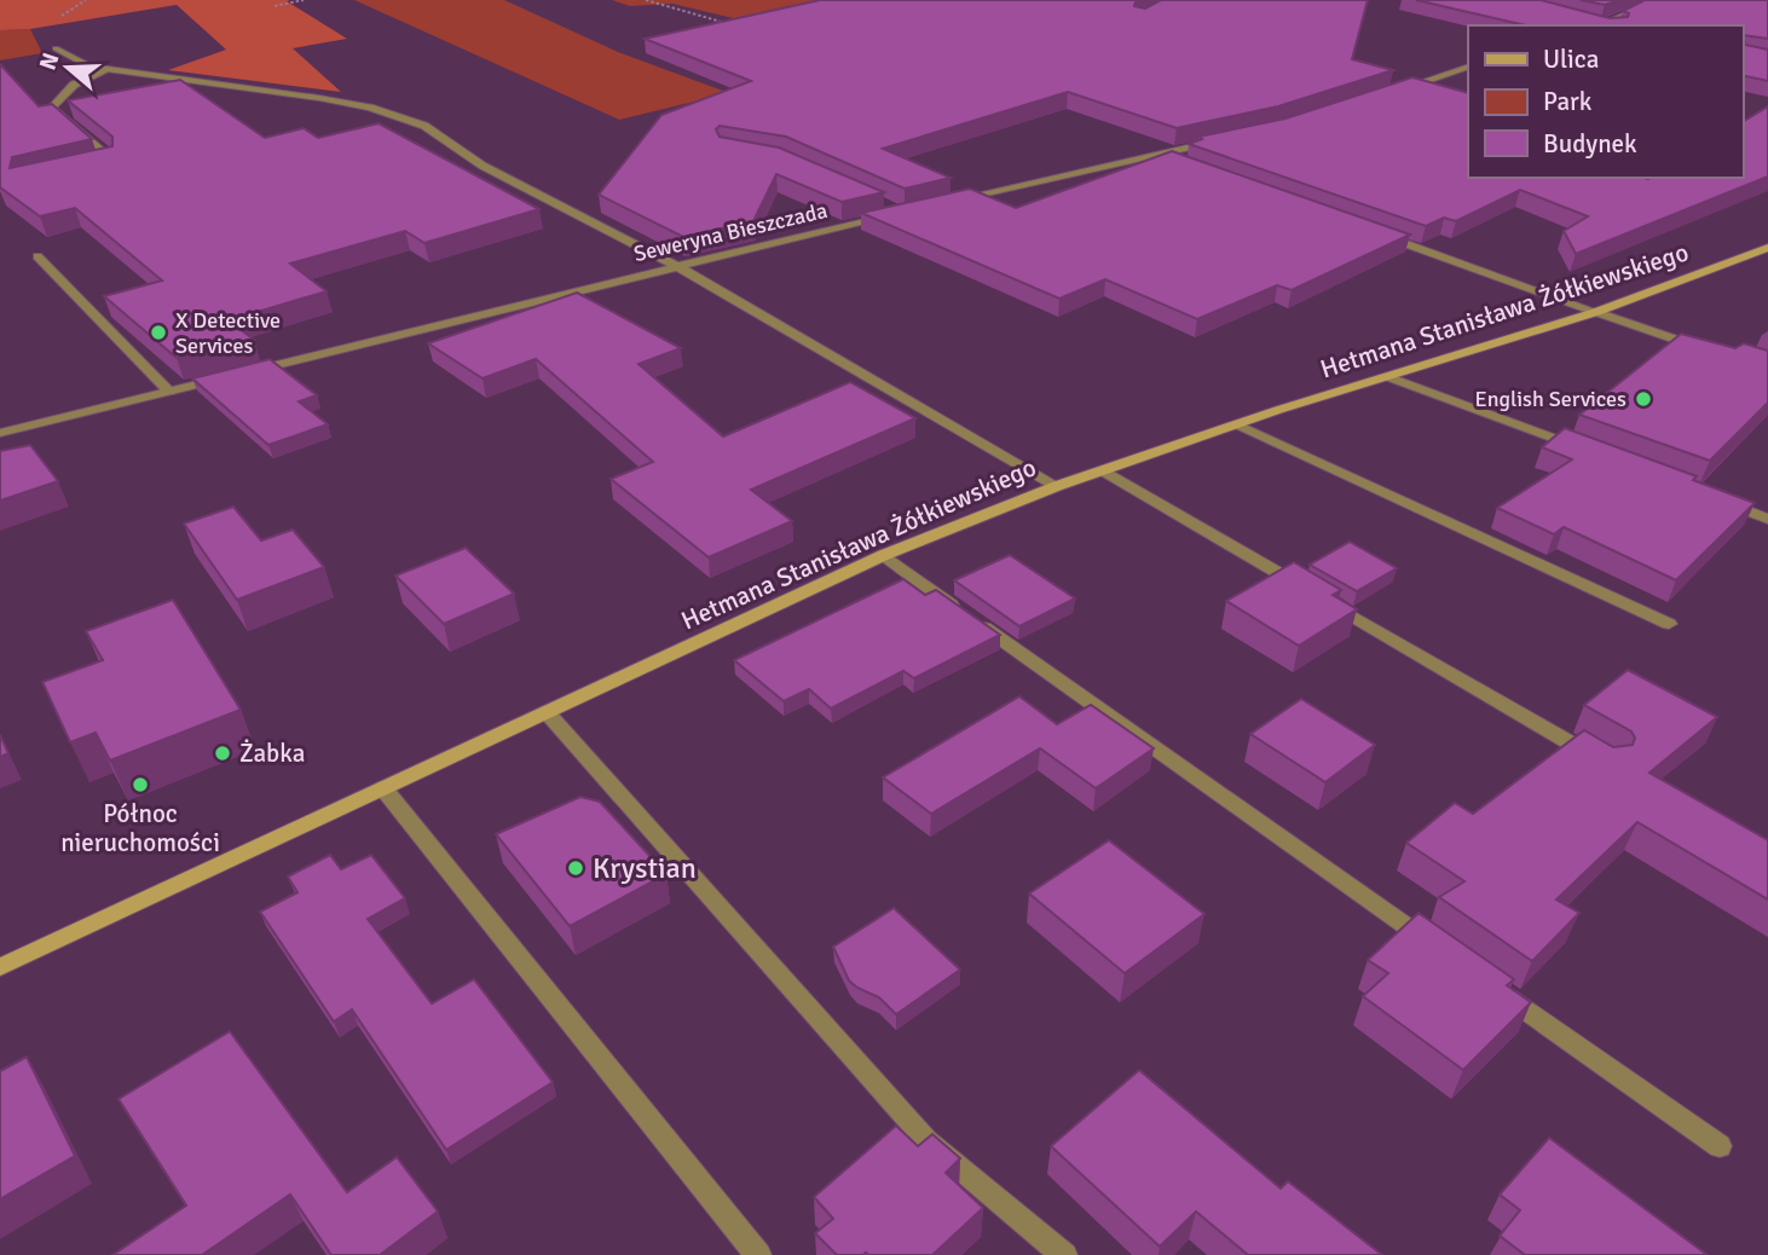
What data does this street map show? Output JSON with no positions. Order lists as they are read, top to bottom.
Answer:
{
  "streets": {
    "street": ["Seweryna Bieszczada", "Hetmana Stanisława Żółkiewskiego"]
  },
  "places": [
    "X Detective Services",
    "English Services",
    "Żabka",
    "Północ nieruchomości",
    "Krystian"
  ],
  "legend": ["Ulica", "Park", "Budynek"],
  "north": "left"
}
